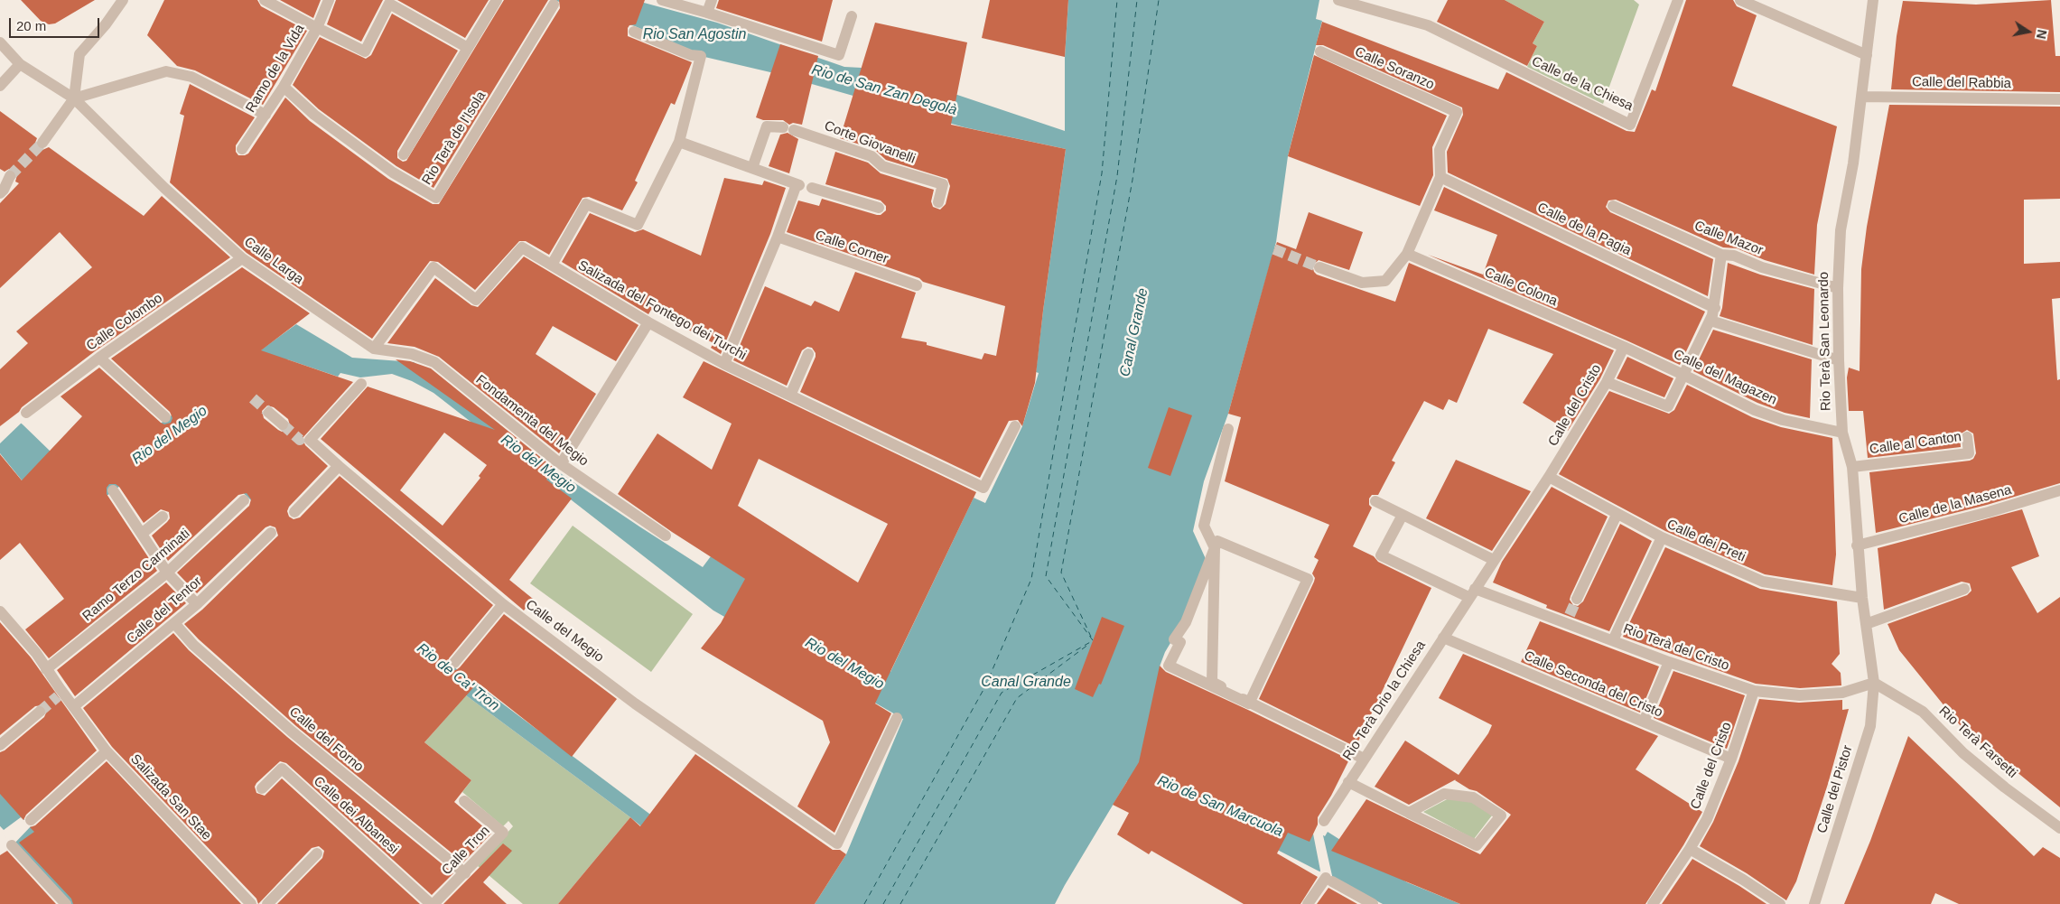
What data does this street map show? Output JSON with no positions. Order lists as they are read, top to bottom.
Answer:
{
  "streets": {
    "street": [
      "Ramo de la Vida",
      "Calle Soranzo",
      "Calle del Rabbia",
      "Calle de la Chiesa",
      "Rio Terà de l'Isola",
      "Corte Giovanelli",
      "Calle de la Pagia",
      "Calle Mazor",
      "Calle Corner",
      "Calle Larga",
      "Calle Colona",
      "Salizada del Fontego dei Turchi",
      "Calle Colombo",
      "Rio Terà San Leonardo",
      "Calle del Magazen",
      "Calle del Cristo",
      "Fondamenta del Megio",
      "Calle al Canton",
      "Calle de la Masena",
      "Calle dei Preti",
      "Ramo Terzo Carminati",
      "Calle del Tentor",
      "Calle del Megio",
      "Rio Terà del Cristo",
      "Calle Seconda del Cristo",
      "Rio Terà Drio la Chiesa",
      "Calle del Forno",
      "Rio Terà Farsetti",
      "Calle del Pistor",
      "Salizada San Stae",
      "Calle dei Albanesi",
      "Calle Tron"
    ]
  },
  "crossings": [
    ["Ramo de la Vida", "Rio Terà de l'Isola"],
    ["Calle Soranzo", "Calle de la Pagia"],
    ["Calle del Rabbia", "Rio Terà San Leonardo"],
    ["Calle Mazor", "Rio Terà San Leonardo"],
    ["Calle Larga", "Salizada del Fontego dei Turchi"],
    ["Calle Larga", "Calle Colombo"],
    ["Calle Larga", "Fondamenta del Megio"],
    ["Calle Colona", "Calle del Magazen"],
    ["Calle Colona", "Calle del Cristo"],
    ["Salizada del Fontego dei Turchi", "Fondamenta del Megio"],
    ["Rio Terà San Leonardo", "Calle del Magazen"],
    ["Rio Terà San Leonardo", "Calle al Canton"],
    ["Rio Terà San Leonardo", "Calle de la Masena"],
    ["Rio Terà San Leonardo", "Calle dei Preti"],
    ["Rio Terà San Leonardo", "Rio Terà del Cristo"],
    ["Rio Terà San Leonardo", "Rio Terà Farsetti"],
    ["Rio Terà San Leonardo", "Calle del Pistor"],
    ["Calle del Magazen", "Calle del Cristo"],
    ["Calle del Cristo", "Calle dei Preti"],
    ["Calle del Cristo", "Rio Terà del Cristo"],
    ["Calle del Cristo", "Calle Seconda del Cristo"],
    ["Calle del Cristo", "Rio Terà Drio la Chiesa"],
    ["Ramo Terzo Carminati", "Salizada San Stae"],
    ["Calle del Tentor", "Calle del Forno"],
    ["Calle del Tentor", "Salizada San Stae"],
    ["Rio Terà del Cristo", "Rio Terà Drio la Chiesa"],
    ["Rio Terà del Cristo", "Rio Terà Farsetti"],
    ["Rio Terà del Cristo", "Calle del Pistor"],
    ["Calle Seconda del Cristo", "Rio Terà Drio la Chiesa"],
    ["Calle del Forno", "Calle Tron"],
    ["Rio Terà Farsetti", "Calle del Pistor"],
    ["Calle dei Albanesi", "Calle Tron"]
  ],
  "water": [
    "Rio San Agostin",
    "Rio de San Zan Degolà",
    "Canal Grande",
    "Rio del Megio",
    "Rio de Ca' Tron",
    "Rio de San Marcuola"
  ],
  "scale_bar": "20 m",
  "north": "right"
}
